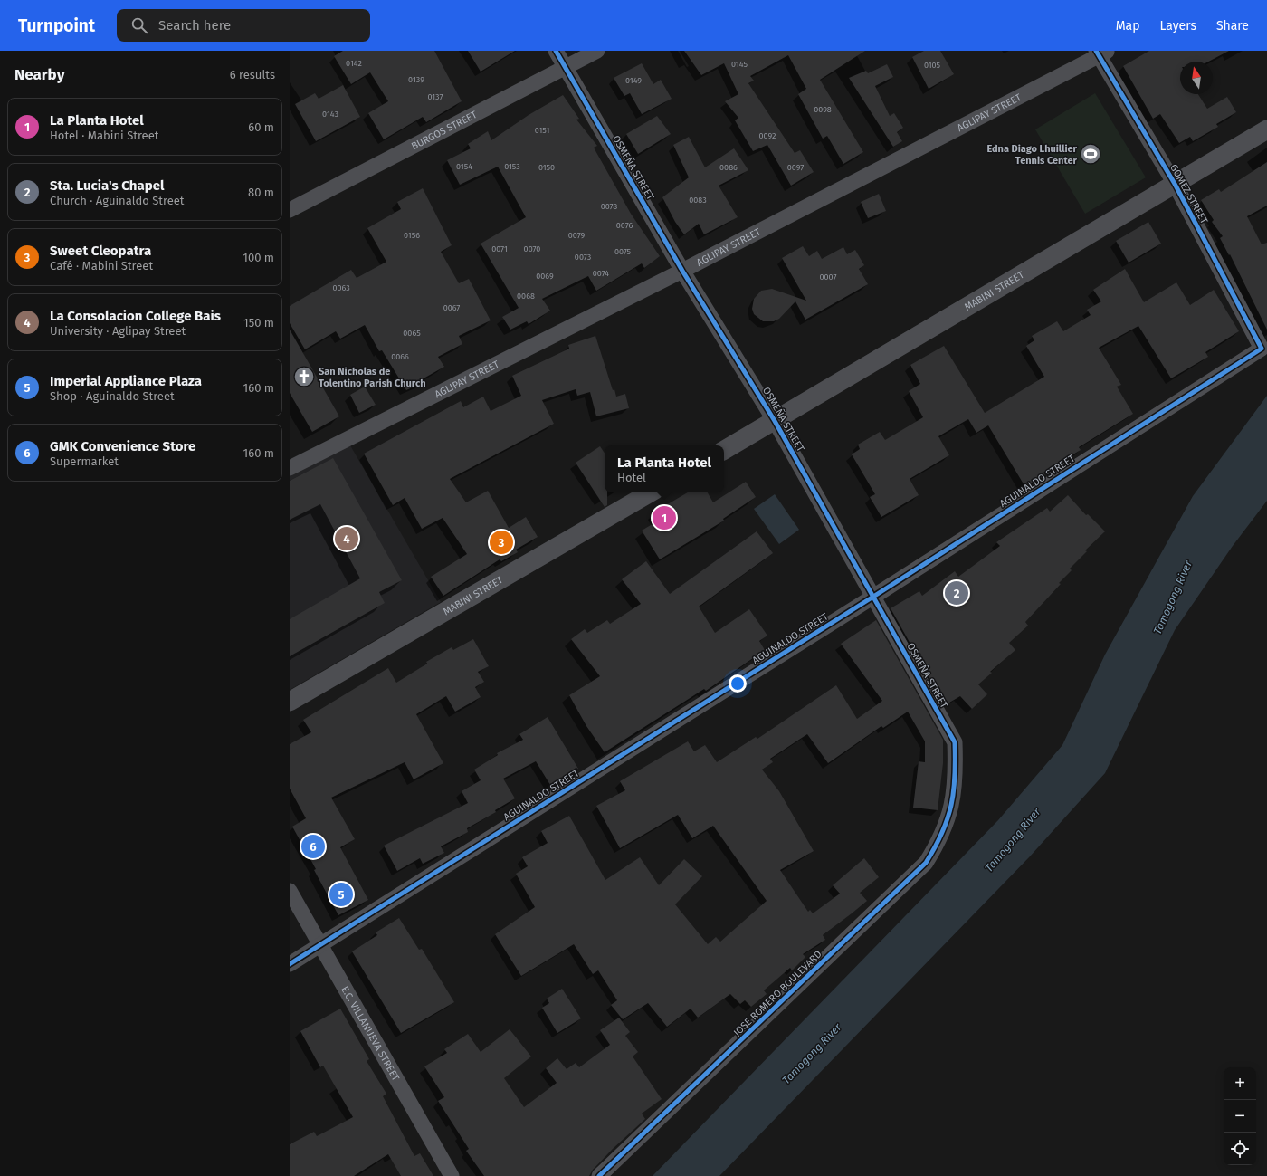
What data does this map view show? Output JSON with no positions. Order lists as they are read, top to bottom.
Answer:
{
  "streets": {
    "street": [
      "AGLIPAY STREET",
      "BURGOS STREET",
      "OSMEÑA STREET",
      "GOMEZ STREET",
      "MABINI STREET",
      "AGUINALDO STREET",
      "JOSE ROMERO BOULEVARD",
      "E.C. VILLANUEVA STREET"
    ]
  },
  "crossings": [
    ["AGLIPAY STREET", "OSMEÑA STREET"],
    ["AGLIPAY STREET", "GOMEZ STREET"],
    ["BURGOS STREET", "OSMEÑA STREET"],
    ["OSMEÑA STREET", "MABINI STREET"],
    ["OSMEÑA STREET", "AGUINALDO STREET"],
    ["OSMEÑA STREET", "JOSE ROMERO BOULEVARD"],
    ["GOMEZ STREET", "MABINI STREET"],
    ["GOMEZ STREET", "AGUINALDO STREET"],
    ["AGUINALDO STREET", "E.C. VILLANUEVA STREET"]
  ],
  "water": ["Tamogong River"],
  "places": {
    "sports": ["Edna Diago Lhuillier Tennis Center"],
    "church": ["San Nicholas de Tolentino Parish Church"]
  },
  "house_numbers": [
    "0142",
    "0145",
    "0105",
    "0139",
    "0149",
    "0137",
    "0098",
    "0143",
    "0151",
    "0092",
    "0154",
    "0153",
    "0150",
    "0086",
    "0097",
    "0083",
    "0078",
    "0076",
    "0156",
    "0079",
    "0071",
    "0070",
    "0075",
    "0073",
    "0074",
    "0069",
    "0007",
    "0063",
    "0068",
    "0067",
    "0065",
    "0066"
  ],
  "north": "top",
  "page": {
    "header": "Turnpoint",
    "search": "Search here",
    "nav": ["Map", "Layers", "Share"],
    "heading": ["Nearby", "6 results"],
    "list": [
      {
        "mark": "1",
        "name": "La Planta Hotel",
        "note": "Hotel · Mabini Street",
        "value": "60 m"
      },
      {
        "mark": "2",
        "name": "Sta. Lucia's Chapel",
        "note": "Church · Aguinaldo Street",
        "value": "80 m"
      },
      {
        "mark": "3",
        "name": "Sweet Cleopatra",
        "note": "Café · Mabini Street",
        "value": "100 m"
      },
      {
        "mark": "4",
        "name": "La Consolacion College Bais",
        "note": "University · Aglipay Street",
        "value": "150 m"
      },
      {
        "mark": "5",
        "name": "Imperial Appliance Plaza",
        "note": "Shop · Aguinaldo Street",
        "value": "160 m"
      },
      {
        "mark": "6",
        "name": "GMK Convenience Store",
        "note": "Supermarket",
        "value": "160 m"
      }
    ],
    "popup": ["La Planta Hotel", "Hotel"],
    "pins": [
      "1",
      "4",
      "3",
      "2",
      "6",
      "5"
    ],
    "map_buttons": ["+", "−"]
  }
}
